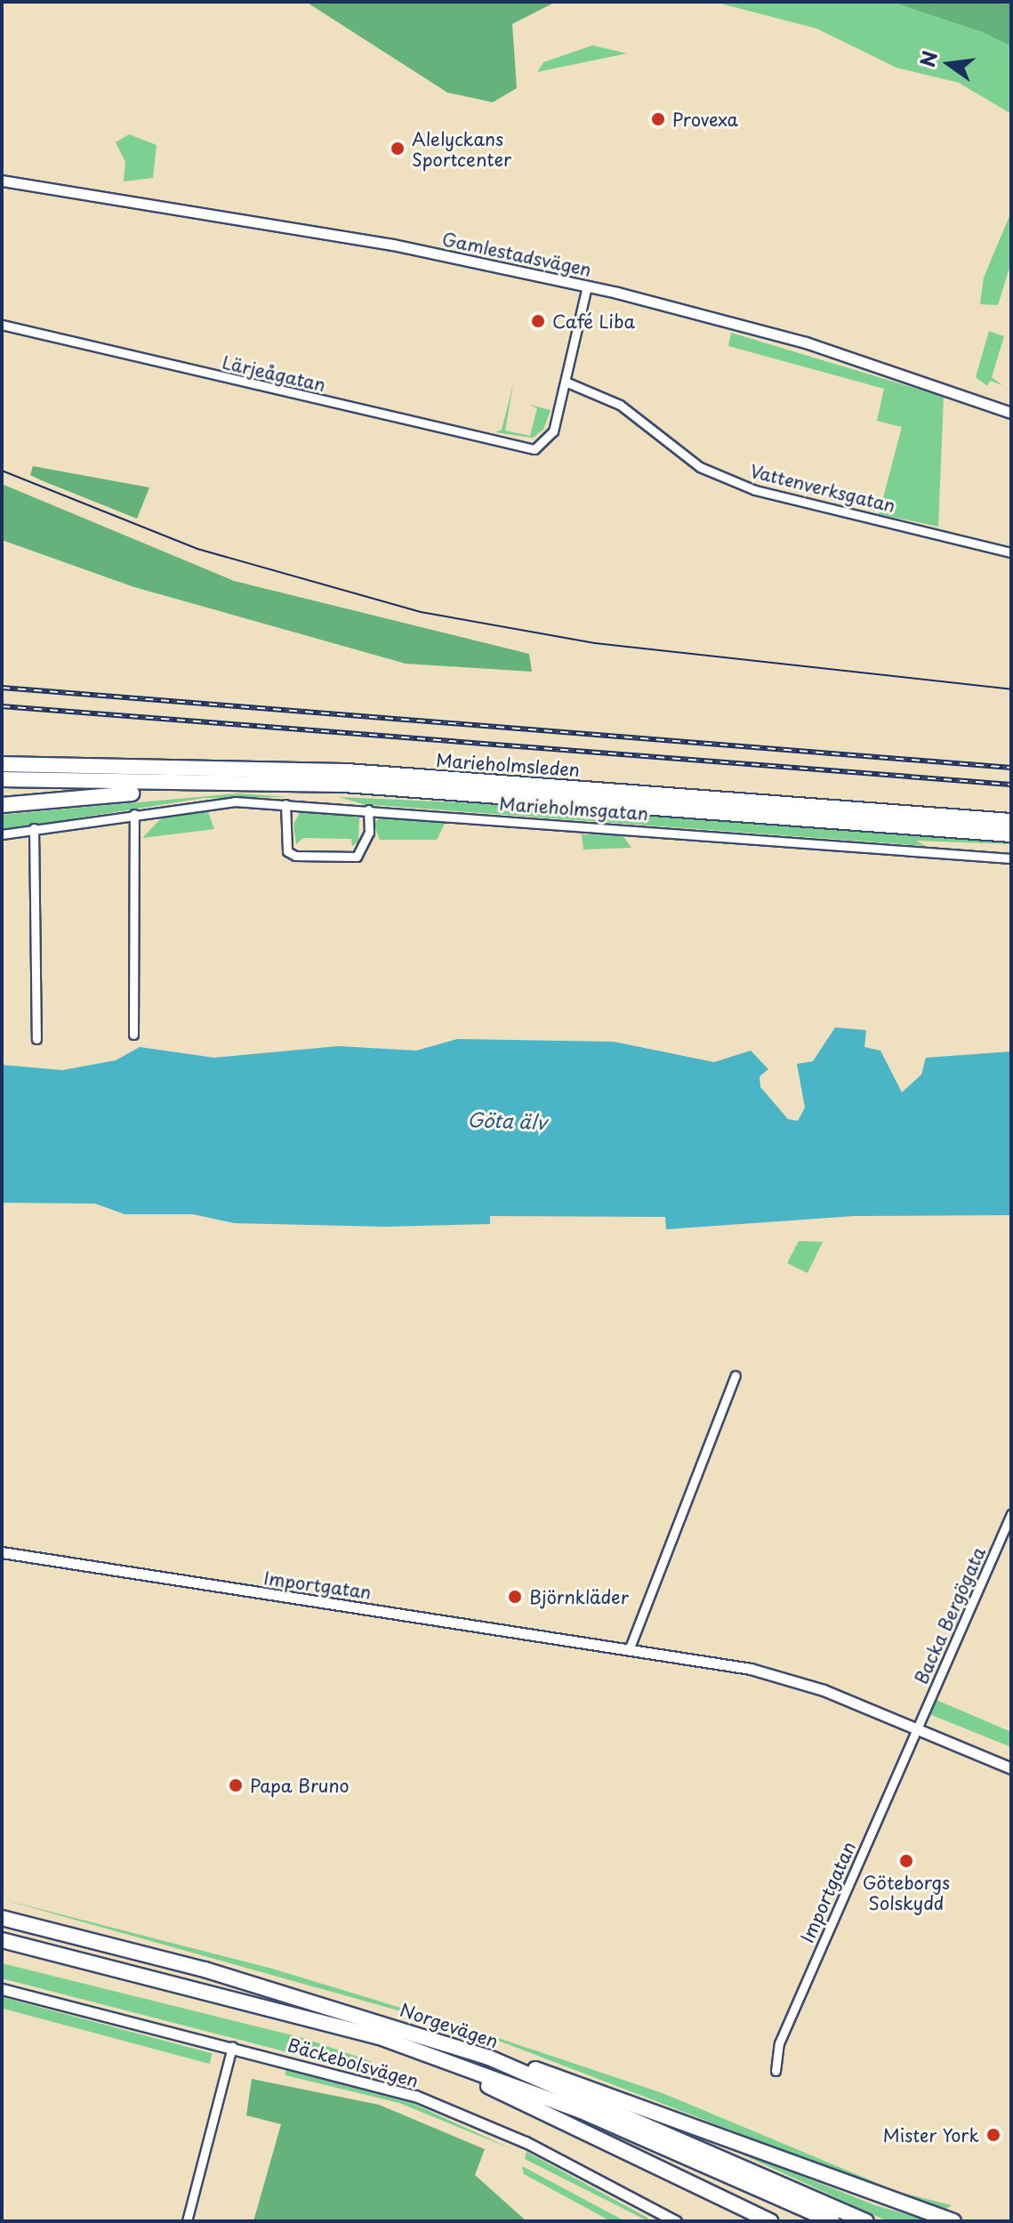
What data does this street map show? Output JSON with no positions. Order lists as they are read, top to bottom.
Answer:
{
  "streets": {
    "highway": ["Marieholmsleden", "Norgevägen"],
    "street": [
      "Gamlestadsvägen",
      "Lärjeågatan",
      "Vattenverksgatan",
      "Marieholmsgatan",
      "Importgatan",
      "Backa Bergögata",
      "Bäckebolsvägen"
    ]
  },
  "crossings": [
    ["Lärjeågatan", "Vattenverksgatan"],
    ["Importgatan", "Backa Bergögata"]
  ],
  "water": ["Göta älv"],
  "places": [
    "Provexa",
    "Alelyckans Sportcenter",
    "Café Liba",
    "Björnkläder",
    "Papa Bruno",
    "Göteborgs Solskydd",
    "Mister York"
  ],
  "north": "left"
}
